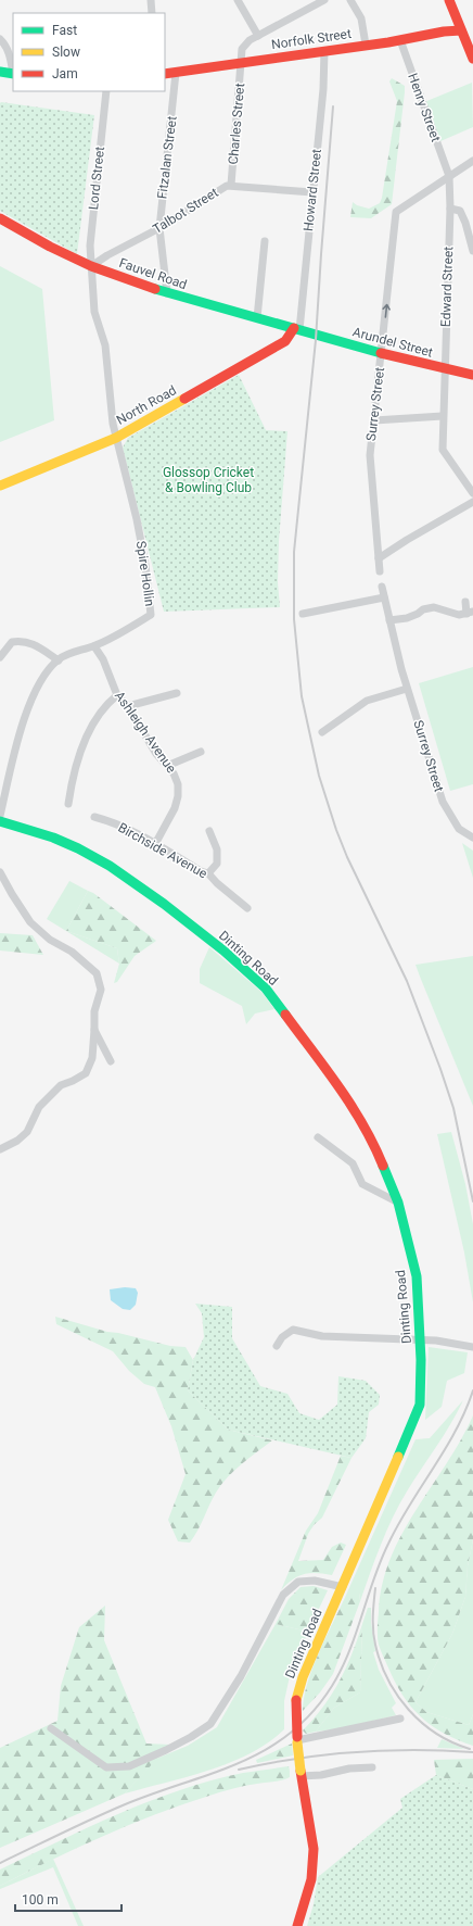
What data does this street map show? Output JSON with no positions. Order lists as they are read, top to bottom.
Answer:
{
  "streets": {
    "street": [
      "Norfolk Street",
      "Henry Street",
      "Charles Street",
      "Fitzalan Street",
      "Lord Street",
      "Howard Street",
      "Talbot Street",
      "Fauvel Road",
      "Edward Street",
      "Arundel Street",
      "Surrey Street",
      "North Road",
      "Spire Hollin",
      "Ashleigh Avenue",
      "Birchside Avenue",
      "Dinting Road"
    ]
  },
  "crossings": [
    ["Norfolk Street", "Henry Street"],
    ["Norfolk Street", "Charles Street"],
    ["Norfolk Street", "Fitzalan Street"],
    ["Norfolk Street", "Howard Street"],
    ["Henry Street", "Edward Street"],
    ["Henry Street", "Surrey Street"],
    ["Charles Street", "Talbot Street"],
    ["Fitzalan Street", "Talbot Street"],
    ["Fitzalan Street", "Fauvel Road"],
    ["Lord Street", "Talbot Street"],
    ["Lord Street", "Fauvel Road"],
    ["Lord Street", "Spire Hollin"],
    ["Howard Street", "Talbot Street"],
    ["Howard Street", "Fauvel Road"],
    ["Howard Street", "Arundel Street"],
    ["Howard Street", "North Road"],
    ["Talbot Street", "Fauvel Road"],
    ["Talbot Street", "Spire Hollin"],
    ["Fauvel Road", "Arundel Street"],
    ["Fauvel Road", "North Road"],
    ["Fauvel Road", "Spire Hollin"],
    ["Edward Street", "Arundel Street"],
    ["Edward Street", "Surrey Street"],
    ["Arundel Street", "Surrey Street"],
    ["Arundel Street", "North Road"],
    ["North Road", "Spire Hollin"],
    ["Spire Hollin", "Ashleigh Avenue"],
    ["Ashleigh Avenue", "Birchside Avenue"]
  ],
  "parks": ["Glossop Cricket & Bowling Club"],
  "legend": ["Fast", "Slow", "Jam"],
  "scale_bar": "100 m"
}
